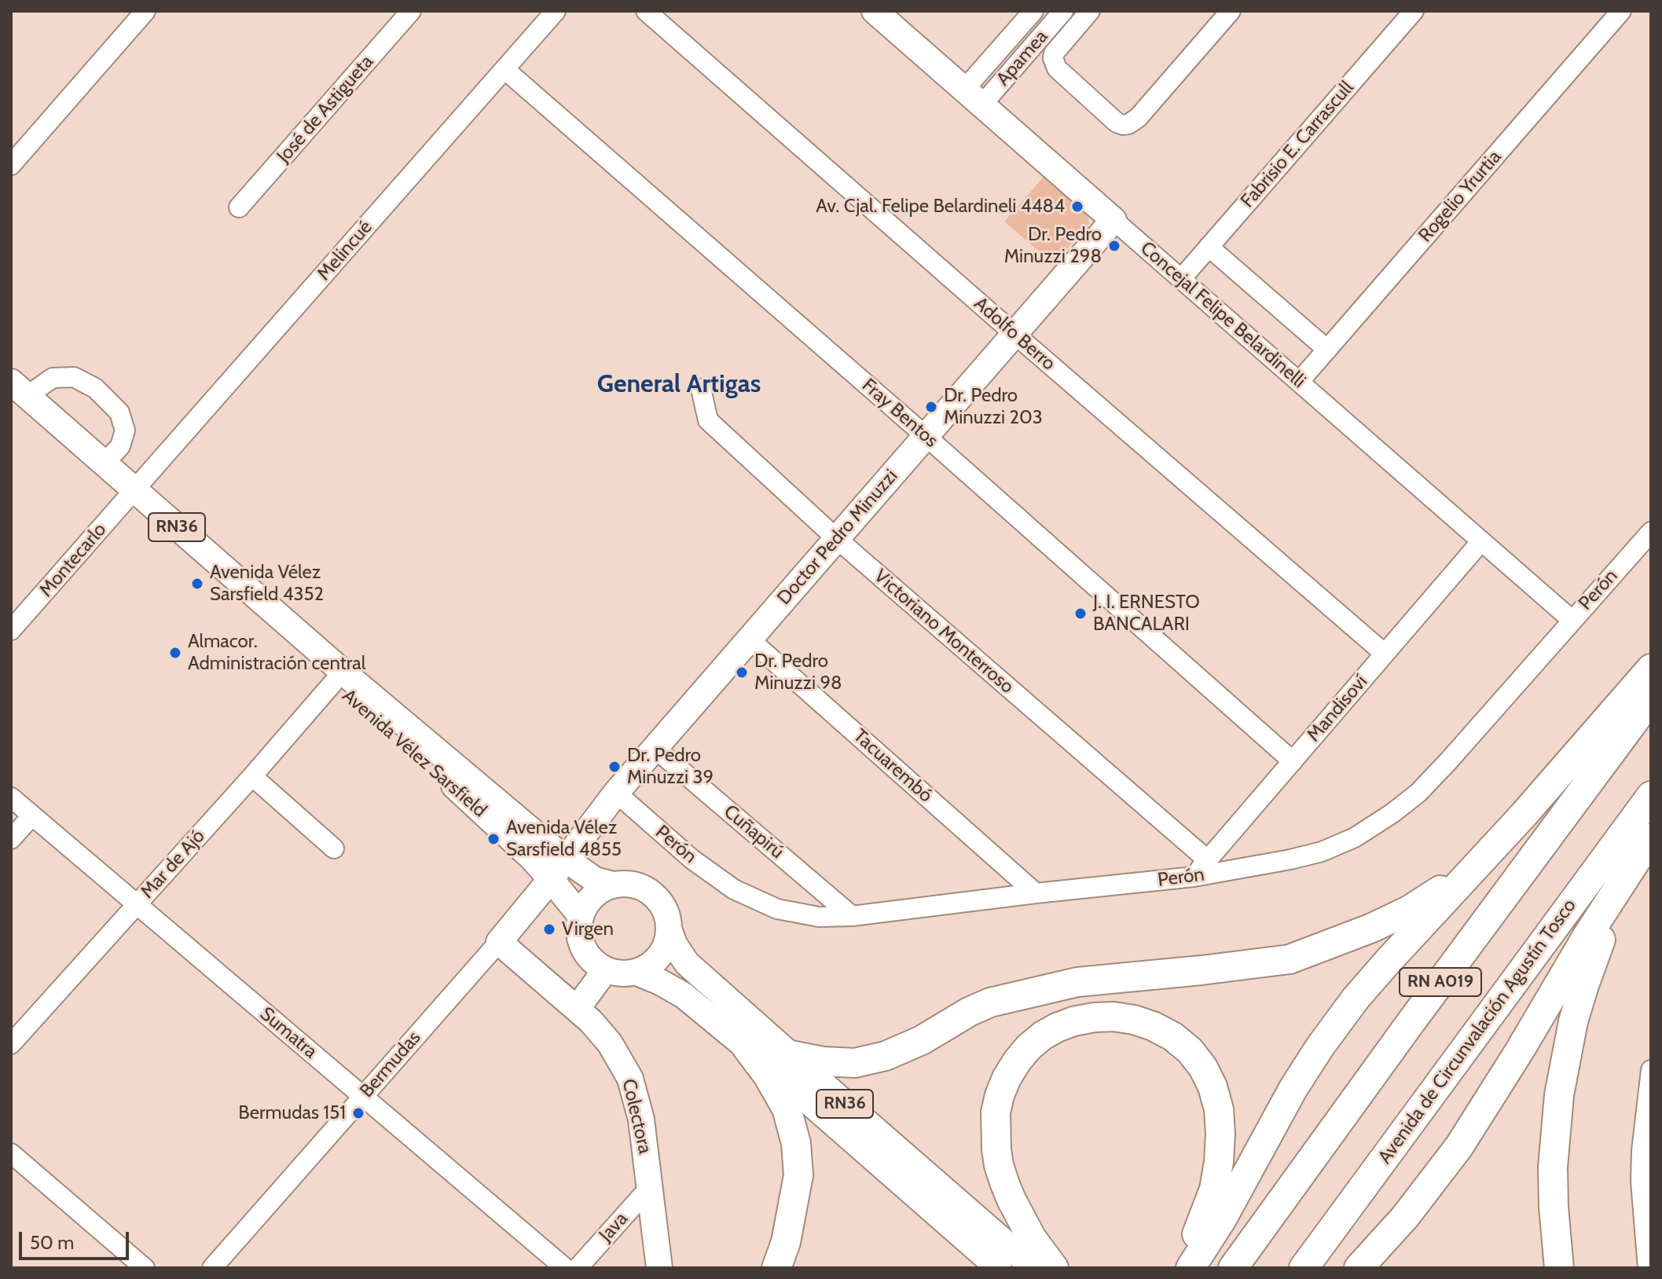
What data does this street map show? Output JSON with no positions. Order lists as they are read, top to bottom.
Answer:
{
  "streets": {
    "highway": ["RN A019", "Avenida de Circunvalación Agustín Tosco"],
    "main road": [
      "Concejal Felipe Belardinelli",
      "RN36",
      "Doctor Pedro Minuzzi",
      "Avenida Vélez Sarsfield",
      "Bermudas",
      "Colectora"
    ],
    "street": [
      "Apamea",
      "José de Astigueta",
      "Fabrisio E. Carrascull",
      "Rogelio Yrurtia",
      "Melincué",
      "Adolfo Berro",
      "Fray Bentos",
      "Montecarlo",
      "Perón",
      "Victoriano Monterroso",
      "Mandisoví",
      "Tacuarembó",
      "Cuñapirú",
      "Mar de Ajó",
      "Sumatra",
      "Java"
    ]
  },
  "crossings": [
    ["Apamea", "Concejal Felipe Belardinelli"],
    ["Fabrisio E. Carrascull", "Concejal Felipe Belardinelli"],
    ["Rogelio Yrurtia", "Concejal Felipe Belardinelli"],
    ["Melincué", "Fray Bentos"],
    ["Melincué", "Montecarlo"],
    ["Melincué", "Avenida Vélez Sarsfield"],
    ["Concejal Felipe Belardinelli", "Doctor Pedro Minuzzi"],
    ["Concejal Felipe Belardinelli", "Perón"],
    ["Concejal Felipe Belardinelli", "Mandisoví"],
    ["Adolfo Berro", "Doctor Pedro Minuzzi"],
    ["Adolfo Berro", "Mandisoví"],
    ["Fray Bentos", "Doctor Pedro Minuzzi"],
    ["Fray Bentos", "Mandisoví"],
    ["RN36", "Avenida Vélez Sarsfield"],
    ["Doctor Pedro Minuzzi", "Perón"],
    ["Doctor Pedro Minuzzi", "Victoriano Monterroso"],
    ["Doctor Pedro Minuzzi", "Avenida Vélez Sarsfield"],
    ["Doctor Pedro Minuzzi", "Tacuarembó"],
    ["Doctor Pedro Minuzzi", "Cuñapirú"],
    ["Doctor Pedro Minuzzi", "Bermudas"],
    ["Montecarlo", "Avenida Vélez Sarsfield"],
    ["Perón", "Mandisoví"],
    ["Perón", "Tacuarembó"],
    ["Perón", "Cuñapirú"],
    ["Victoriano Monterroso", "Mandisoví"],
    ["Avenida Vélez Sarsfield", "Mar de Ajó"],
    ["Avenida Vélez Sarsfield", "Bermudas"],
    ["Mar de Ajó", "Sumatra"],
    ["Sumatra", "Bermudas"],
    ["Bermudas", "Colectora"],
    ["Colectora", "Java"]
  ],
  "districts": ["General Artigas"],
  "places": [
    "Av. Cjal. Felipe Belardineli 4484",
    "Dr. Pedro Minuzzi 298",
    "Dr. Pedro Minuzzi 203",
    "Avenida Vélez Sarsfield 4352",
    "J. I. ERNESTO BANCALARI",
    "Almacor. Administración central",
    "Dr. Pedro Minuzzi 98",
    "Dr. Pedro Minuzzi 39",
    "Avenida Vélez Sarsfield 4855",
    "Virgen",
    "Bermudas 151"
  ],
  "scale_bar": "50 m"
}
